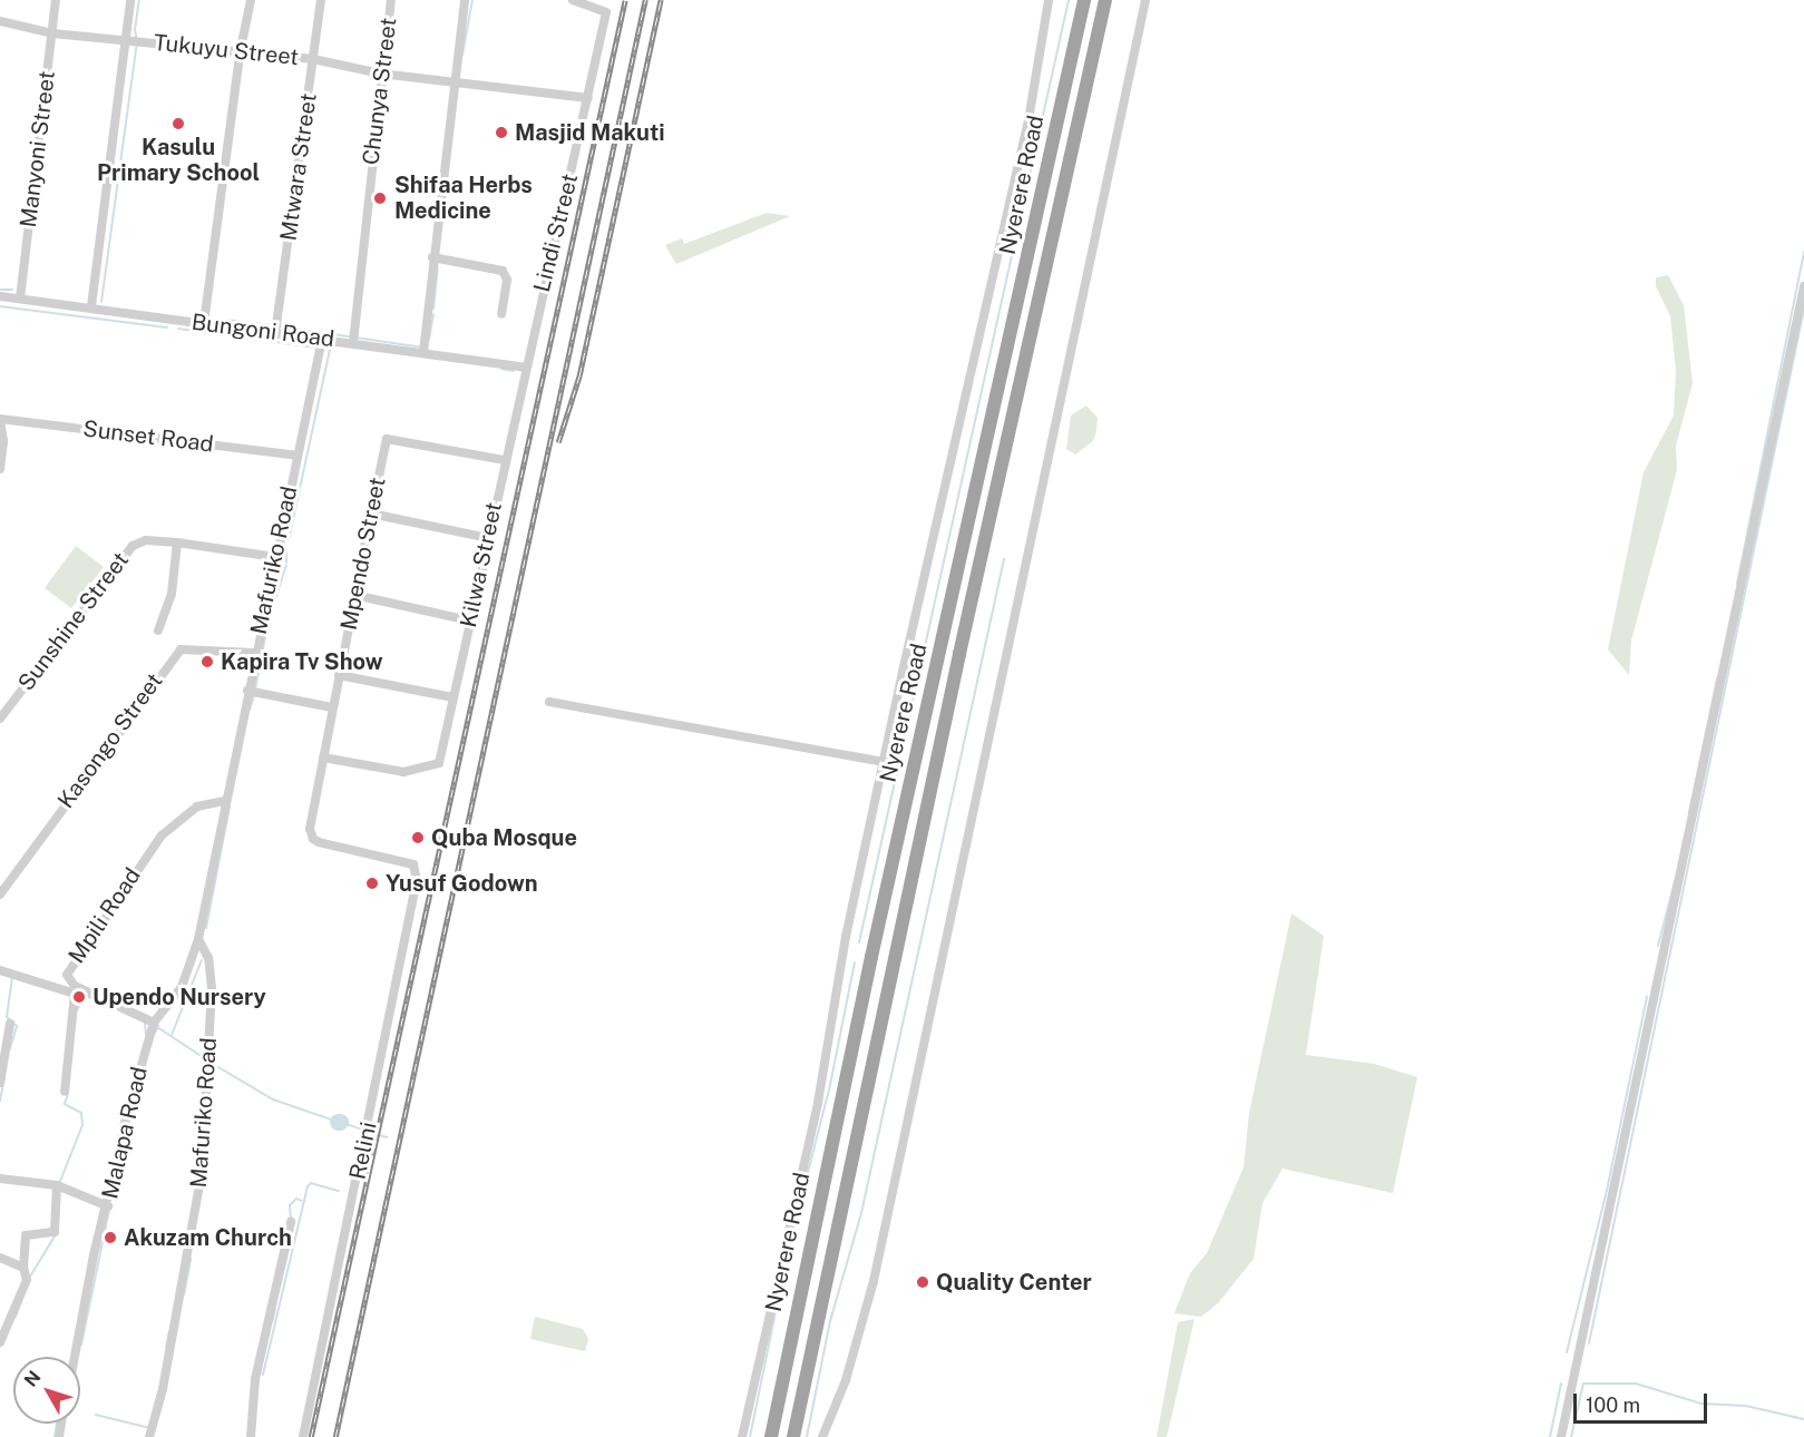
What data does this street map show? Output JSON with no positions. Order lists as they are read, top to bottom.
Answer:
{
  "streets": {
    "highway": ["Nyerere Road"],
    "street": [
      "Tukuyu Street",
      "Chunya Street",
      "Manyoni Street",
      "Mtwara Street",
      "Lindi Street",
      "Bungoni Road",
      "Sunset Road",
      "Mpendo Street",
      "Mafuriko Road",
      "Kilwa Street",
      "Sunshine Street",
      "Kasongo Street",
      "Mpili Road",
      "Malapa Road",
      "Relini"
    ]
  },
  "crossings": [
    ["Tukuyu Street", "Chunya Street"],
    ["Tukuyu Street", "Manyoni Street"],
    ["Tukuyu Street", "Mtwara Street"],
    ["Tukuyu Street", "Lindi Street"],
    ["Chunya Street", "Bungoni Road"],
    ["Manyoni Street", "Bungoni Road"],
    ["Mtwara Street", "Bungoni Road"],
    ["Lindi Street", "Bungoni Road"],
    ["Lindi Street", "Kilwa Street"],
    ["Bungoni Road", "Mafuriko Road"],
    ["Bungoni Road", "Kilwa Street"],
    ["Sunset Road", "Mafuriko Road"],
    ["Mpendo Street", "Kilwa Street"],
    ["Mpendo Street", "Relini"],
    ["Mafuriko Road", "Sunshine Street"],
    ["Mafuriko Road", "Kasongo Street"],
    ["Mafuriko Road", "Mpili Road"],
    ["Mafuriko Road", "Malapa Road"],
    ["Mpili Road", "Malapa Road"]
  ],
  "places": [
    "Kasulu Primary School",
    "Masjid Makuti",
    "Shifaa Herbs Medicine",
    "Kapira Tv Show",
    "Quba Mosque",
    "Yusuf Godown",
    "Upendo Nursery",
    "Akuzam Church",
    "Quality Center"
  ],
  "scale_bar": "100 m",
  "north": "top left"
}
